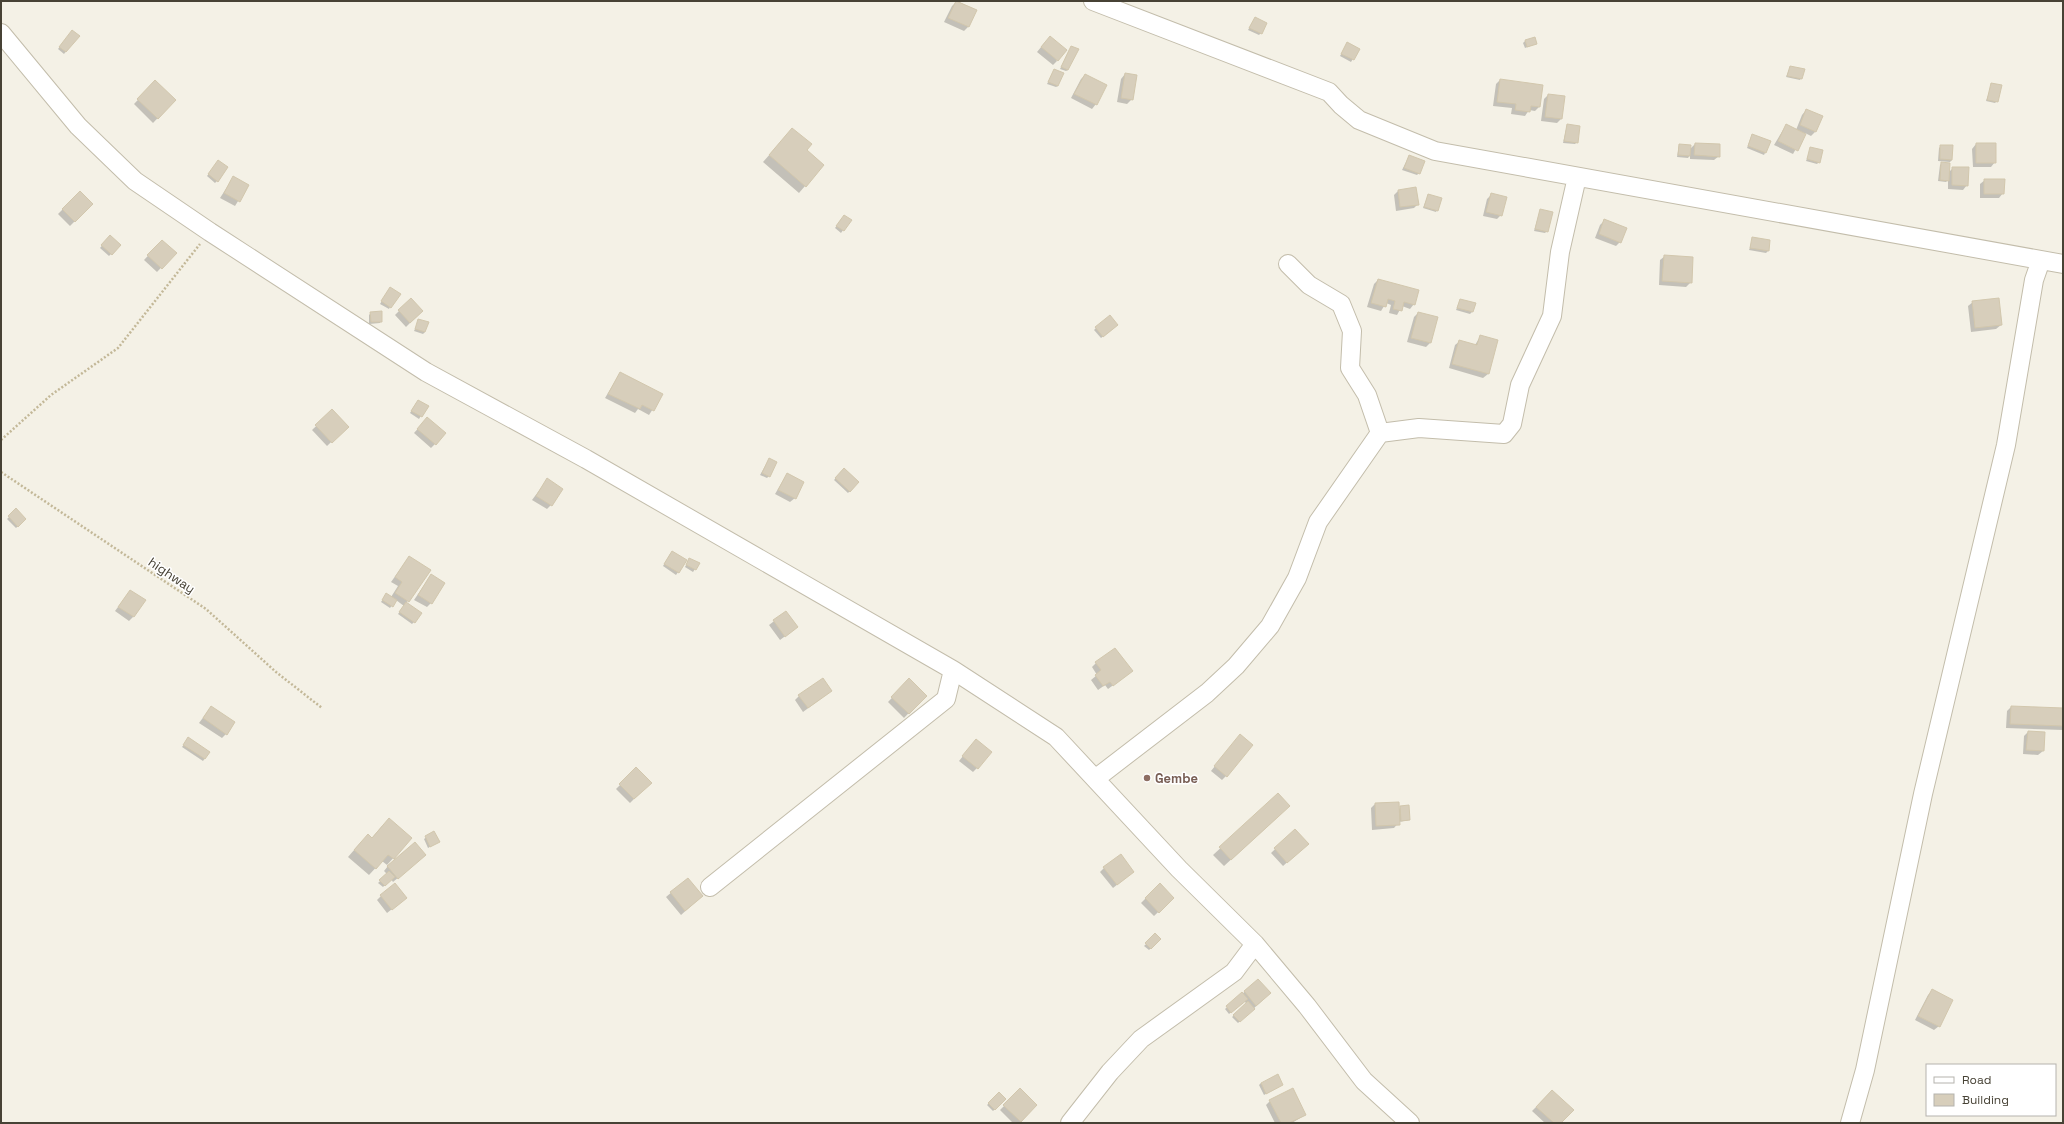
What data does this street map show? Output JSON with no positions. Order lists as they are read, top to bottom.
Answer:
{
  "streets": {
    "path": ["highway"]
  },
  "places": ["Gembe"],
  "legend": ["Road", "Building"]
}
